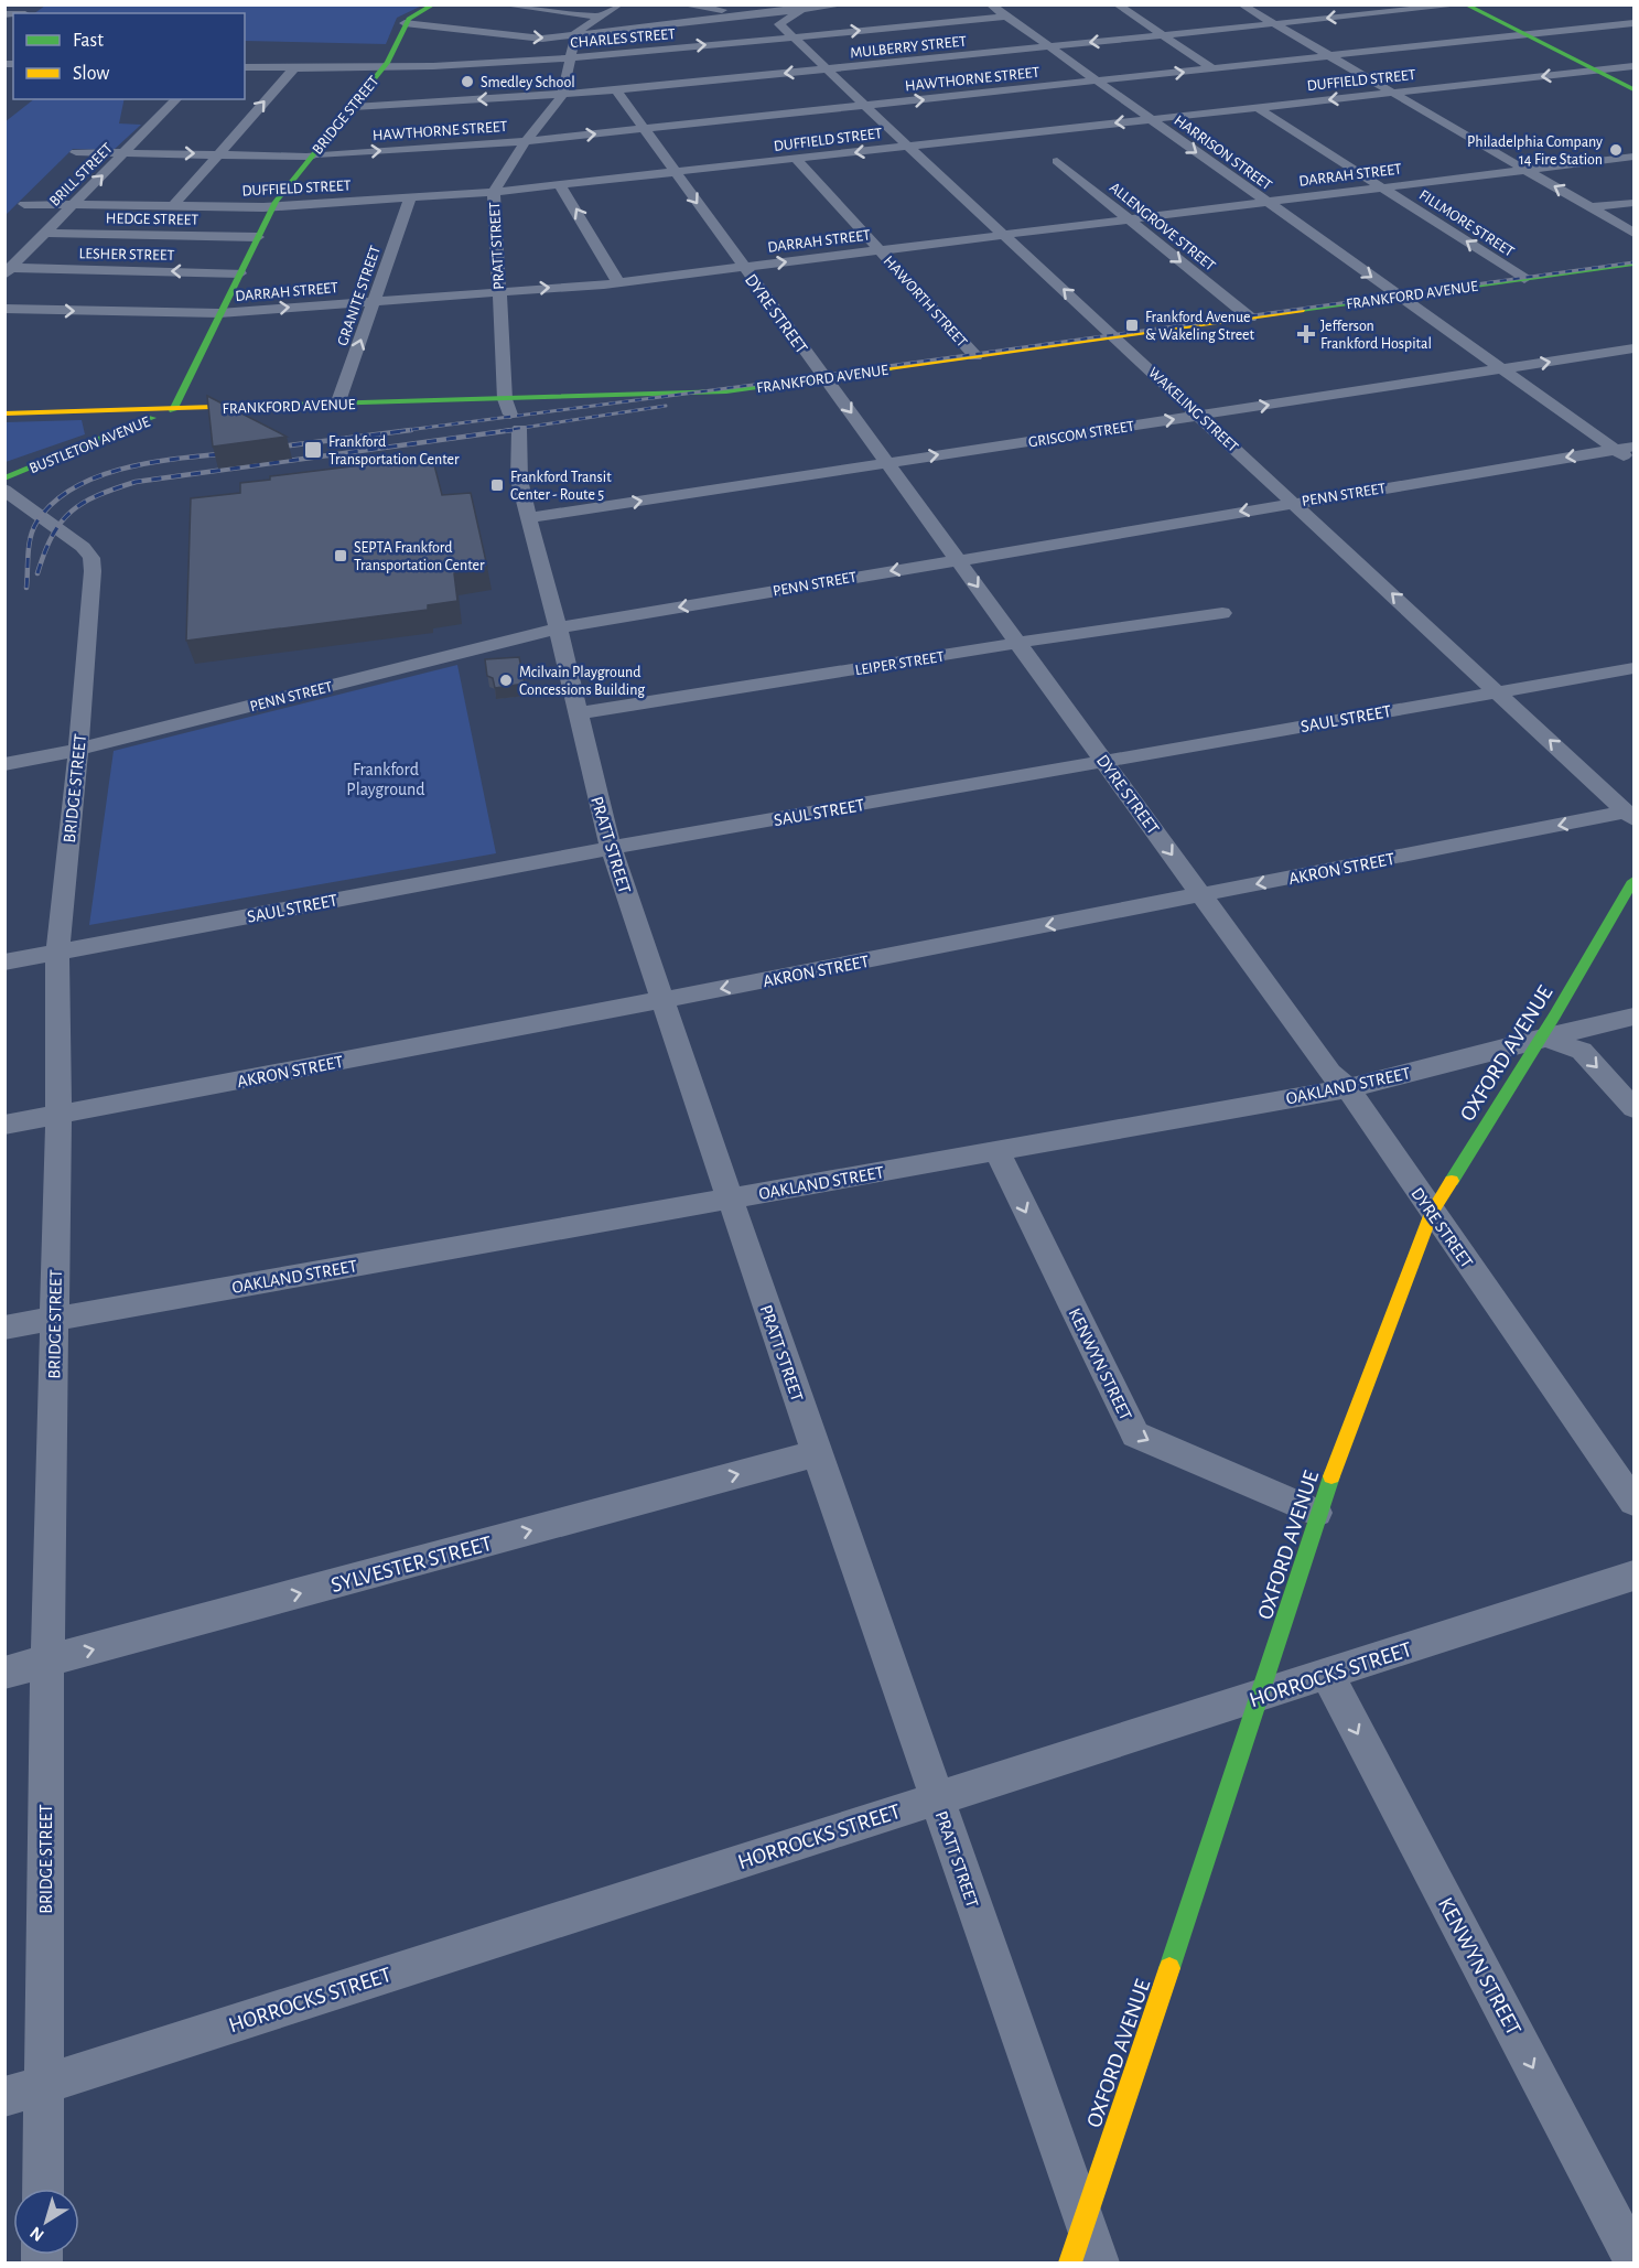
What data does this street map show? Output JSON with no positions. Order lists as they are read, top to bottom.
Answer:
{
  "streets": {
    "main road": [
      "BRIDGE STREET",
      "FRANKFORD AVENUE",
      "BUSTLETON AVENUE",
      "OXFORD AVENUE"
    ],
    "street": [
      "CHARLES STREET",
      "MULBERRY STREET",
      "HAWTHORNE STREET",
      "DUFFIELD STREET",
      "HARRISON STREET",
      "BRILL STREET",
      "DARRAH STREET",
      "HEDGE STREET",
      "FILLMORE STREET",
      "ALLENGROVE STREET",
      "PRATT STREET",
      "LESHER STREET",
      "GRANITE STREET",
      "HAWORTH STREET",
      "DYRE STREET",
      "WAKELING STREET",
      "GRISCOM STREET",
      "PENN STREET",
      "LEIPER STREET",
      "SAUL STREET",
      "AKRON STREET",
      "OAKLAND STREET",
      "KENWYN STREET",
      "SYLVESTER STREET",
      "HORROCKS STREET"
    ]
  },
  "crossings": [
    ["CHARLES STREET", "BRIDGE STREET"],
    ["CHARLES STREET", "HARRISON STREET"],
    ["CHARLES STREET", "PRATT STREET"],
    ["CHARLES STREET", "WAKELING STREET"],
    ["MULBERRY STREET", "BRIDGE STREET"],
    ["MULBERRY STREET", "HARRISON STREET"],
    ["MULBERRY STREET", "PRATT STREET"],
    ["MULBERRY STREET", "DYRE STREET"],
    ["MULBERRY STREET", "WAKELING STREET"],
    ["HAWTHORNE STREET", "BRIDGE STREET"],
    ["HAWTHORNE STREET", "HARRISON STREET"],
    ["HAWTHORNE STREET", "BRILL STREET"],
    ["HAWTHORNE STREET", "PRATT STREET"],
    ["HAWTHORNE STREET", "DYRE STREET"],
    ["HAWTHORNE STREET", "WAKELING STREET"],
    ["DUFFIELD STREET", "BRIDGE STREET"],
    ["DUFFIELD STREET", "HARRISON STREET"],
    ["DUFFIELD STREET", "BRILL STREET"],
    ["DUFFIELD STREET", "FILLMORE STREET"],
    ["DUFFIELD STREET", "PRATT STREET"],
    ["DUFFIELD STREET", "GRANITE STREET"],
    ["DUFFIELD STREET", "HAWORTH STREET"],
    ["DUFFIELD STREET", "DYRE STREET"],
    ["DUFFIELD STREET", "WAKELING STREET"],
    ["BRIDGE STREET", "DARRAH STREET"],
    ["BRIDGE STREET", "HEDGE STREET"],
    ["BRIDGE STREET", "LESHER STREET"],
    ["BRIDGE STREET", "FRANKFORD AVENUE"],
    ["BRIDGE STREET", "BUSTLETON AVENUE"],
    ["BRIDGE STREET", "PENN STREET"],
    ["BRIDGE STREET", "SAUL STREET"],
    ["BRIDGE STREET", "AKRON STREET"],
    ["BRIDGE STREET", "OAKLAND STREET"],
    ["BRIDGE STREET", "SYLVESTER STREET"],
    ["BRIDGE STREET", "HORROCKS STREET"],
    ["HARRISON STREET", "DARRAH STREET"],
    ["HARRISON STREET", "FRANKFORD AVENUE"],
    ["HARRISON STREET", "GRISCOM STREET"],
    ["HARRISON STREET", "PENN STREET"],
    ["BRILL STREET", "HEDGE STREET"],
    ["BRILL STREET", "LESHER STREET"],
    ["DARRAH STREET", "FILLMORE STREET"],
    ["DARRAH STREET", "ALLENGROVE STREET"],
    ["DARRAH STREET", "PRATT STREET"],
    ["DARRAH STREET", "GRANITE STREET"],
    ["DARRAH STREET", "HAWORTH STREET"],
    ["DARRAH STREET", "DYRE STREET"],
    ["DARRAH STREET", "WAKELING STREET"],
    ["FILLMORE STREET", "FRANKFORD AVENUE"],
    ["ALLENGROVE STREET", "FRANKFORD AVENUE"],
    ["PRATT STREET", "FRANKFORD AVENUE"],
    ["PRATT STREET", "GRISCOM STREET"],
    ["PRATT STREET", "PENN STREET"],
    ["PRATT STREET", "LEIPER STREET"],
    ["PRATT STREET", "SAUL STREET"],
    ["PRATT STREET", "AKRON STREET"],
    ["PRATT STREET", "OXFORD AVENUE"],
    ["PRATT STREET", "OAKLAND STREET"],
    ["PRATT STREET", "SYLVESTER STREET"],
    ["PRATT STREET", "HORROCKS STREET"],
    ["FRANKFORD AVENUE", "GRANITE STREET"],
    ["FRANKFORD AVENUE", "HAWORTH STREET"],
    ["FRANKFORD AVENUE", "DYRE STREET"],
    ["FRANKFORD AVENUE", "WAKELING STREET"],
    ["FRANKFORD AVENUE", "BUSTLETON AVENUE"],
    ["DYRE STREET", "GRISCOM STREET"],
    ["DYRE STREET", "PENN STREET"],
    ["DYRE STREET", "LEIPER STREET"],
    ["DYRE STREET", "SAUL STREET"],
    ["DYRE STREET", "AKRON STREET"],
    ["DYRE STREET", "OXFORD AVENUE"],
    ["DYRE STREET", "OAKLAND STREET"],
    ["WAKELING STREET", "GRISCOM STREET"],
    ["WAKELING STREET", "PENN STREET"],
    ["WAKELING STREET", "SAUL STREET"],
    ["WAKELING STREET", "AKRON STREET"],
    ["OXFORD AVENUE", "OAKLAND STREET"],
    ["OXFORD AVENUE", "KENWYN STREET"],
    ["OXFORD AVENUE", "HORROCKS STREET"],
    ["OAKLAND STREET", "KENWYN STREET"],
    ["KENWYN STREET", "HORROCKS STREET"]
  ],
  "one_way": [
    "DUFFIELD STREET",
    "DARRAH STREET",
    "ALLENGROVE STREET",
    "LESHER STREET",
    "GRANITE STREET",
    "WAKELING STREET",
    "GRISCOM STREET",
    "PENN STREET",
    "AKRON STREET",
    "KENWYN STREET",
    "SYLVESTER STREET"
  ],
  "parks": ["Frankford Playground"],
  "places": {
    "other": ["Smedley School", "Philadelphia Company 14 Fire Station", "Mcilvain Playground Concessions Building"],
    "transit": [
      "Frankford Avenue & Wakeling Street",
      "Frankford Transportation Center",
      "Frankford Transit Center - Route 5",
      "SEPTA Frankford Transportation Center"
    ],
    "health": ["Jefferson Frankford Hospital"]
  },
  "legend": ["Fast", "Slow"],
  "north": "bottom left"
}
